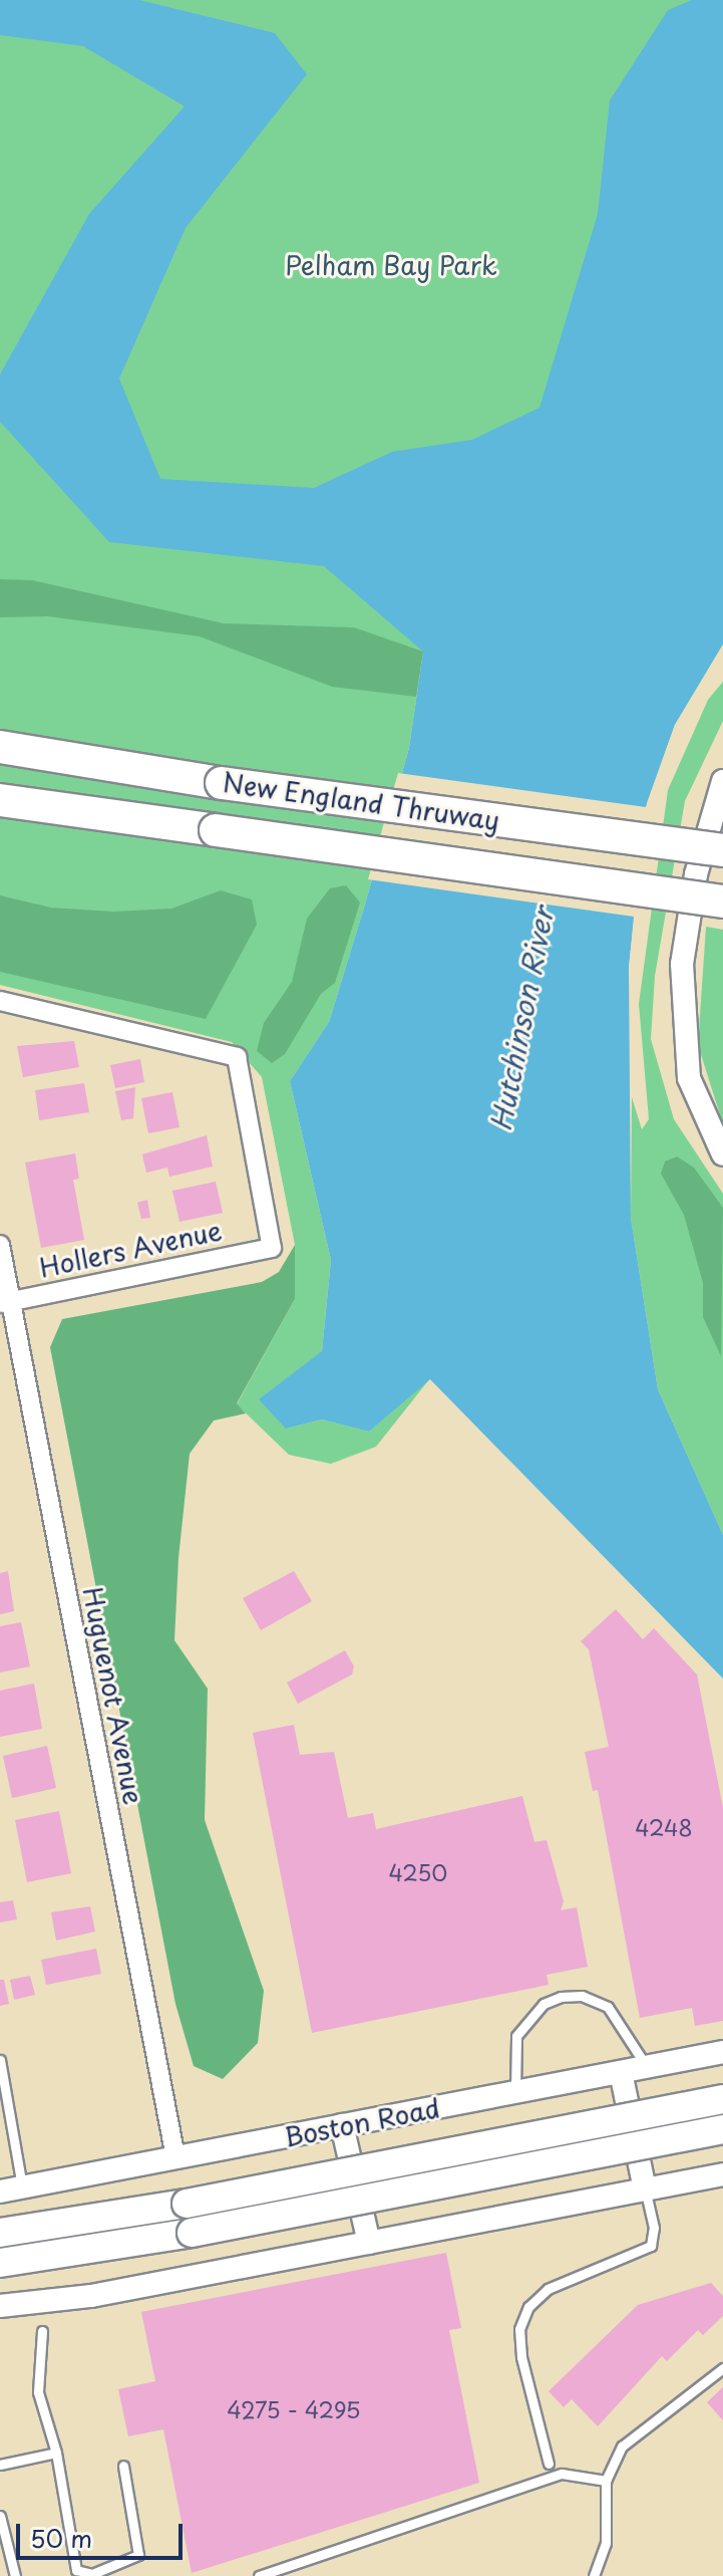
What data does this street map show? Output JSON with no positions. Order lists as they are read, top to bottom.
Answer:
{
  "streets": {
    "highway": ["New England Thruway"],
    "main road": ["Boston Road"],
    "street": ["Hollers Avenue", "Huguenot Avenue"]
  },
  "crossings": [
    ["Hollers Avenue", "Huguenot Avenue"],
    ["Huguenot Avenue", "Boston Road"]
  ],
  "water": ["Hutchinson River"],
  "parks": ["Pelham Bay Park"],
  "house_numbers": ["4248", "4250", "4275 - 4295"],
  "scale_bar": "50 m"
}
